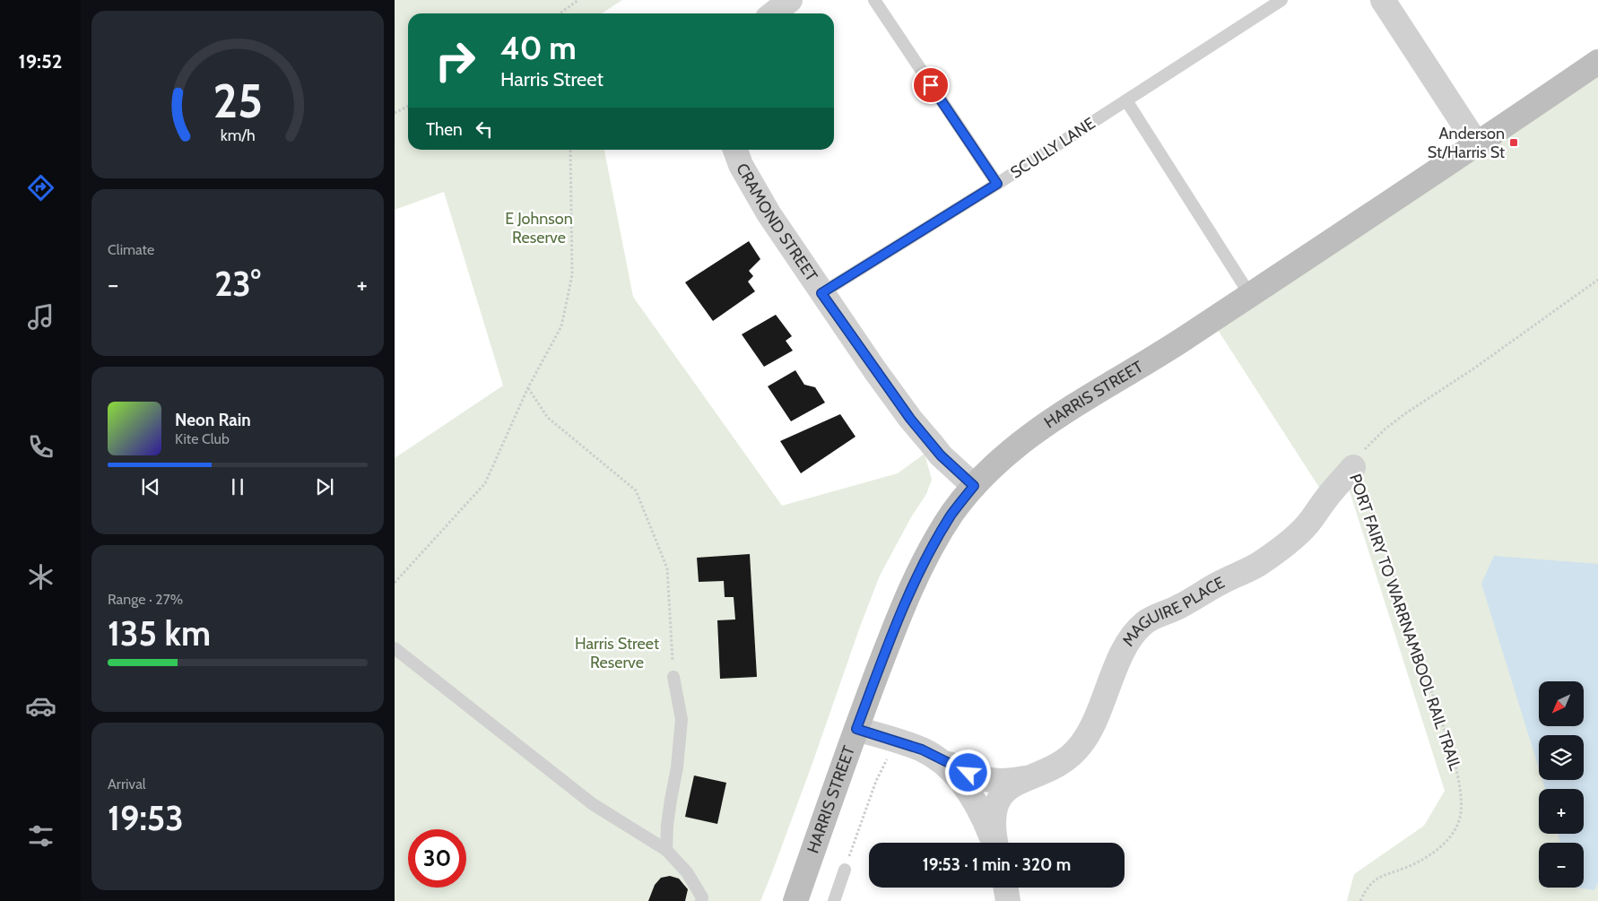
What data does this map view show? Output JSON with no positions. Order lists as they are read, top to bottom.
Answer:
{
  "streets": {
    "street": ["CRAMOND STREET", "HARRIS STREET", "MAGUIRE PLACE"],
    "lane": ["SCULLY LANE"],
    "path": ["PORT FAIRY TO WARRNAMBOOL RAIL TRAIL"]
  },
  "crossings": [
    ["SCULLY LANE", "CRAMOND STREET"],
    ["CRAMOND STREET", "HARRIS STREET"],
    ["HARRIS STREET", "MAGUIRE PLACE"],
    ["MAGUIRE PLACE", "PORT FAIRY TO WARRNAMBOOL RAIL TRAIL"]
  ],
  "parks": ["E Johnson Reserve", "Harris Street Reserve"],
  "places": {
    "transit": ["Anderson St/Harris St"]
  },
  "north": "bottom left",
  "page": {
    "tabs": "19:52",
    "turn": ["40 m", "Harris Street"],
    "then": "Then",
    "tile": [
      "Climate",
      ["Range · 27%", "135 km"],
      ["Arrival", "19:53"]
    ],
    "heat": ["−", "23°", "+"],
    "song": ["Neon Rain", "Kite Club"],
    "map_buttons": ["+", "−"],
    "limit": "30",
    "trip": "19:53 · 1 min · 320 m",
    "gauge": ["25", "km/h"]
  }
}
